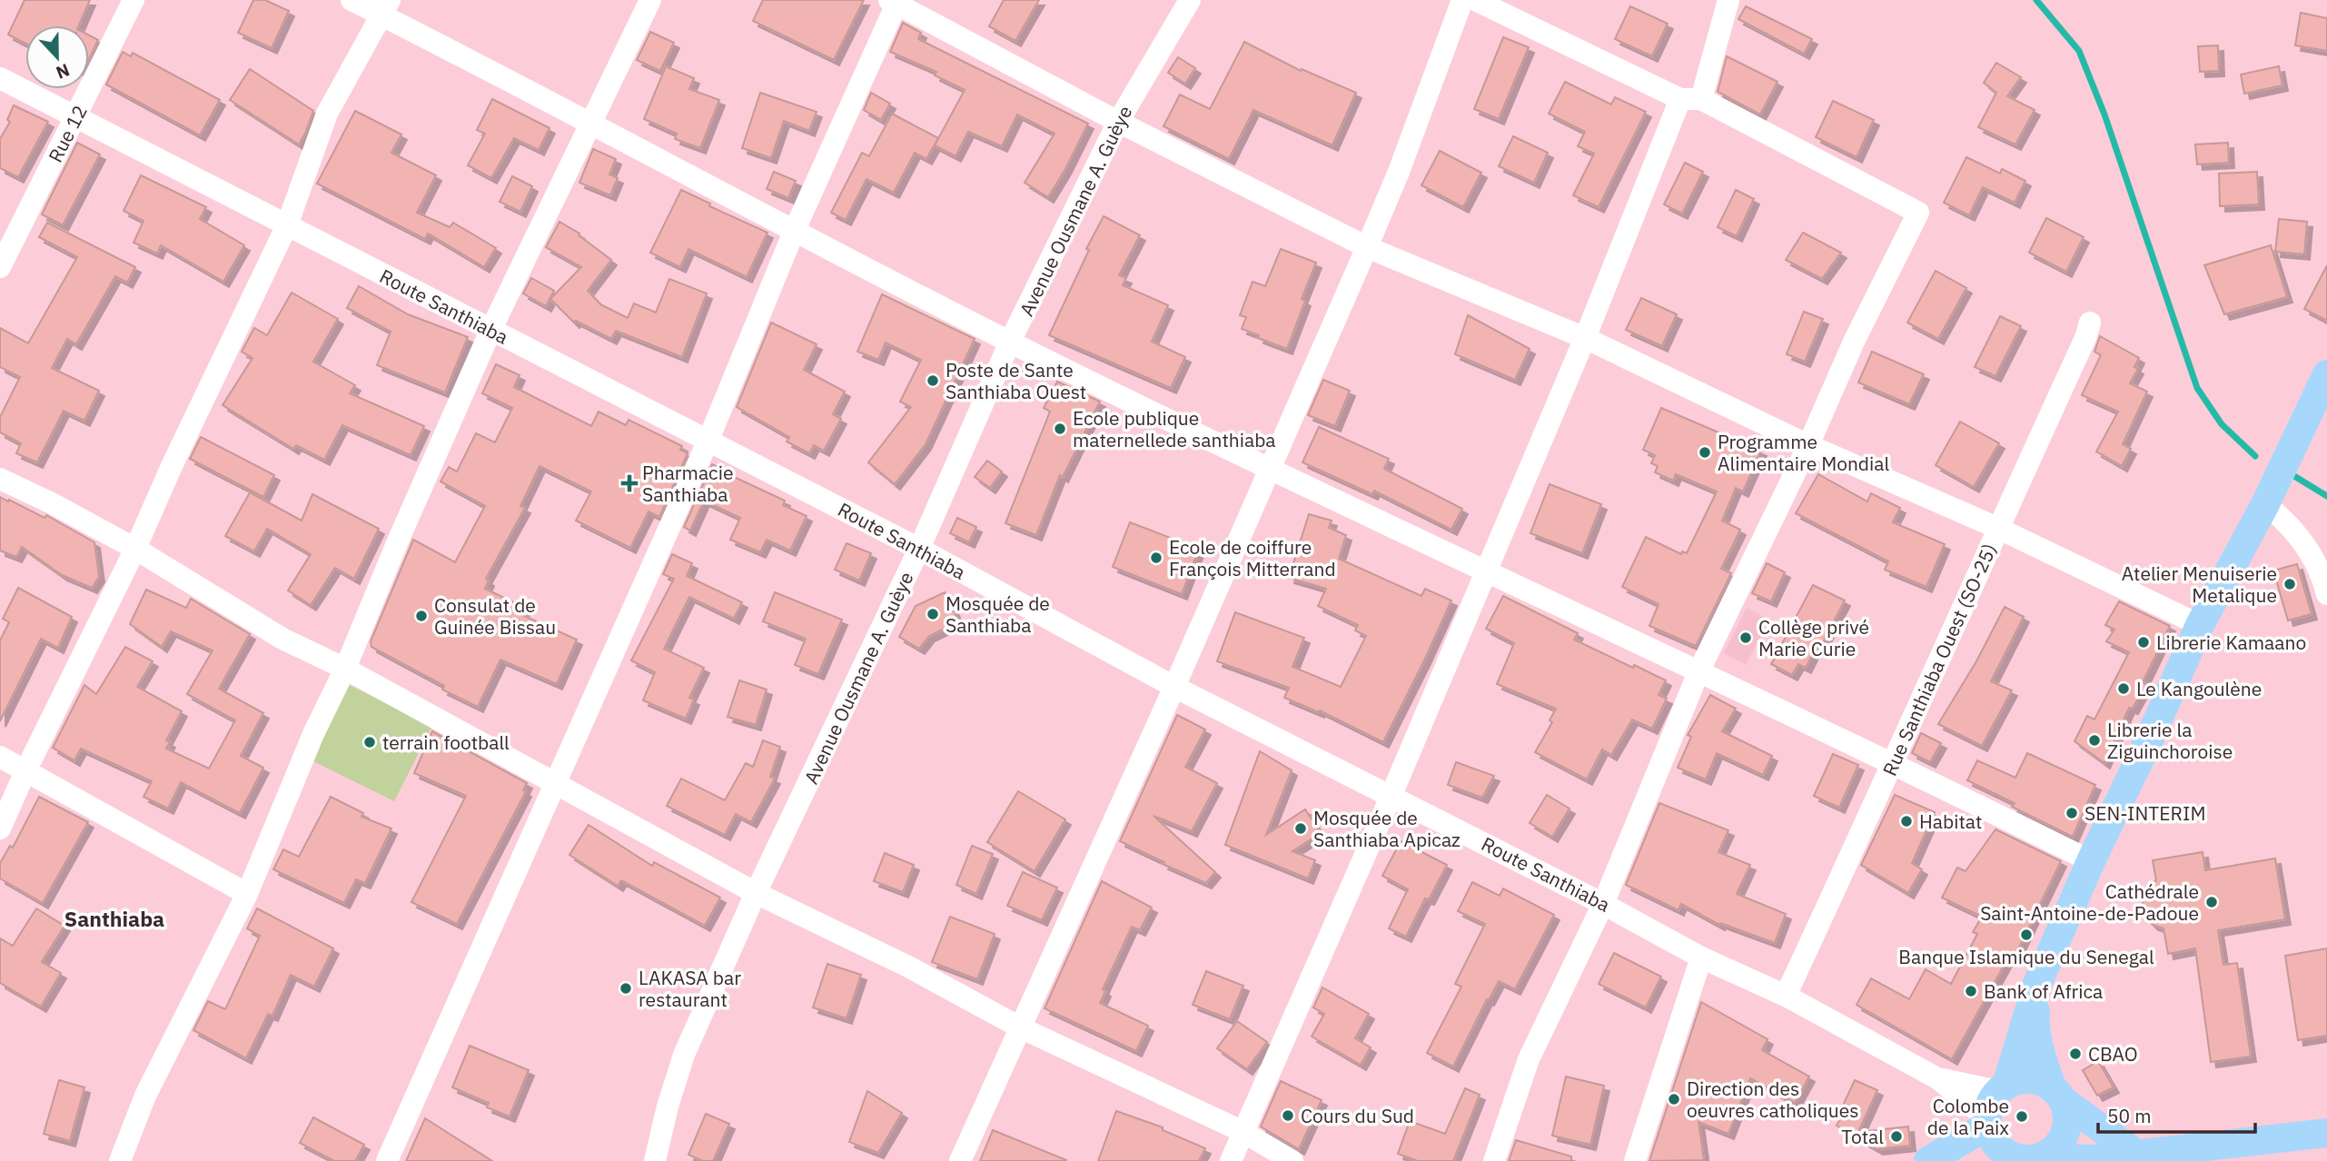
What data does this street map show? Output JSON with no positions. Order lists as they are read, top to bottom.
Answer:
{
  "streets": {
    "street": [
      "Rue 12",
      "Avenue Ousmane A. Guèye",
      "Route Santhiaba",
      "Rue Santhiaba Ouest (SO-25)"
    ]
  },
  "crossings": [
    ["Rue 12", "Route Santhiaba"],
    ["Avenue Ousmane A. Guèye", "Route Santhiaba"],
    ["Route Santhiaba", "Rue Santhiaba Ouest (SO-25)"]
  ],
  "districts": ["Santhiaba"],
  "places": {
    "other": [
      "Poste de Sante Santhiaba Ouest",
      "Ecole publique maternellede santhiaba",
      "Programme Alimentaire Mondial",
      "Ecole de coiffure François Mitterrand",
      "Atelier Menuiserie Metalique",
      "Mosquée de Santhiaba",
      "Consulat de Guinée Bissau",
      "Collège privé Marie Curie",
      "Librerie Kamaano",
      "Le Kangoulène",
      "Librerie la Ziguinchoroise",
      "terrain football",
      "SEN-INTERIM",
      "Habitat",
      "Mosquée de Santhiaba Apicaz",
      "Cathédrale Saint-Antoine-de-Padoue",
      "Banque Islamique du Senegal",
      "LAKASA bar restaurant",
      "Bank of Africa",
      "CBAO",
      "Direction des oeuvres catholiques",
      "Cours du Sud",
      "Colombe de la Paix",
      "Total"
    ],
    "health": ["Pharmacie Santhiaba"]
  },
  "scale_bar": "50 m",
  "north": "bottom"
}
